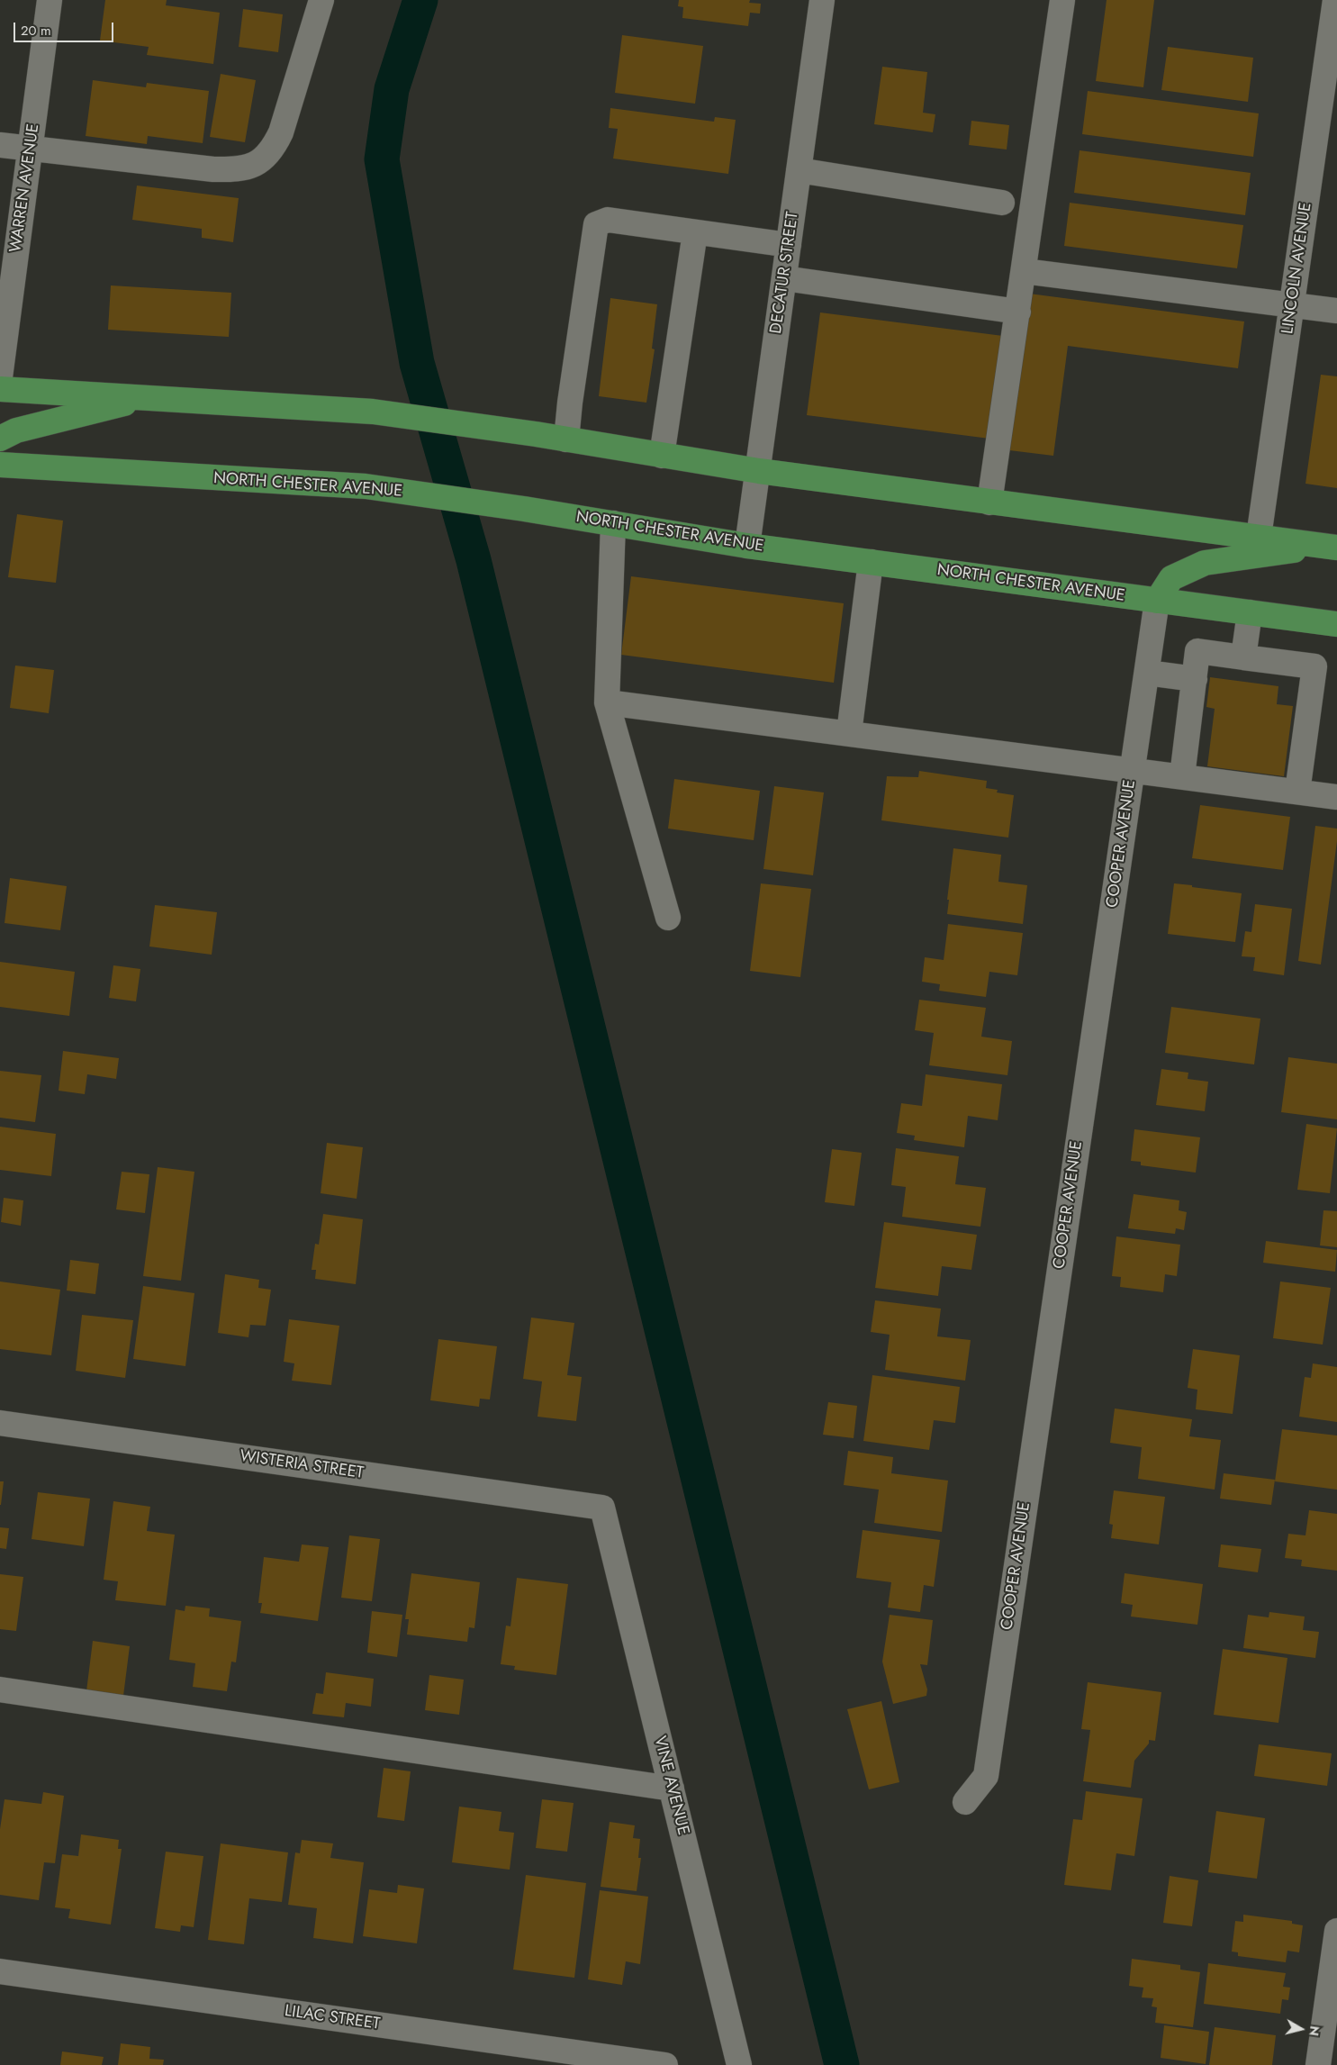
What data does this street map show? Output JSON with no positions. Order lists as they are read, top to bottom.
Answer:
{
  "streets": {
    "main road": ["NORTH CHESTER AVENUE"],
    "street": [
      "WARREN AVENUE",
      "LINCOLN AVENUE",
      "DECATUR STREET",
      "COOPER AVENUE",
      "WISTERIA STREET",
      "VINE AVENUE",
      "LILAC STREET"
    ]
  },
  "crossings": [
    ["DECATUR STREET", "NORTH CHESTER AVENUE"],
    ["NORTH CHESTER AVENUE", "COOPER AVENUE"],
    ["WISTERIA STREET", "VINE AVENUE"]
  ],
  "scale_bar": "20 m",
  "north": "right"
}
